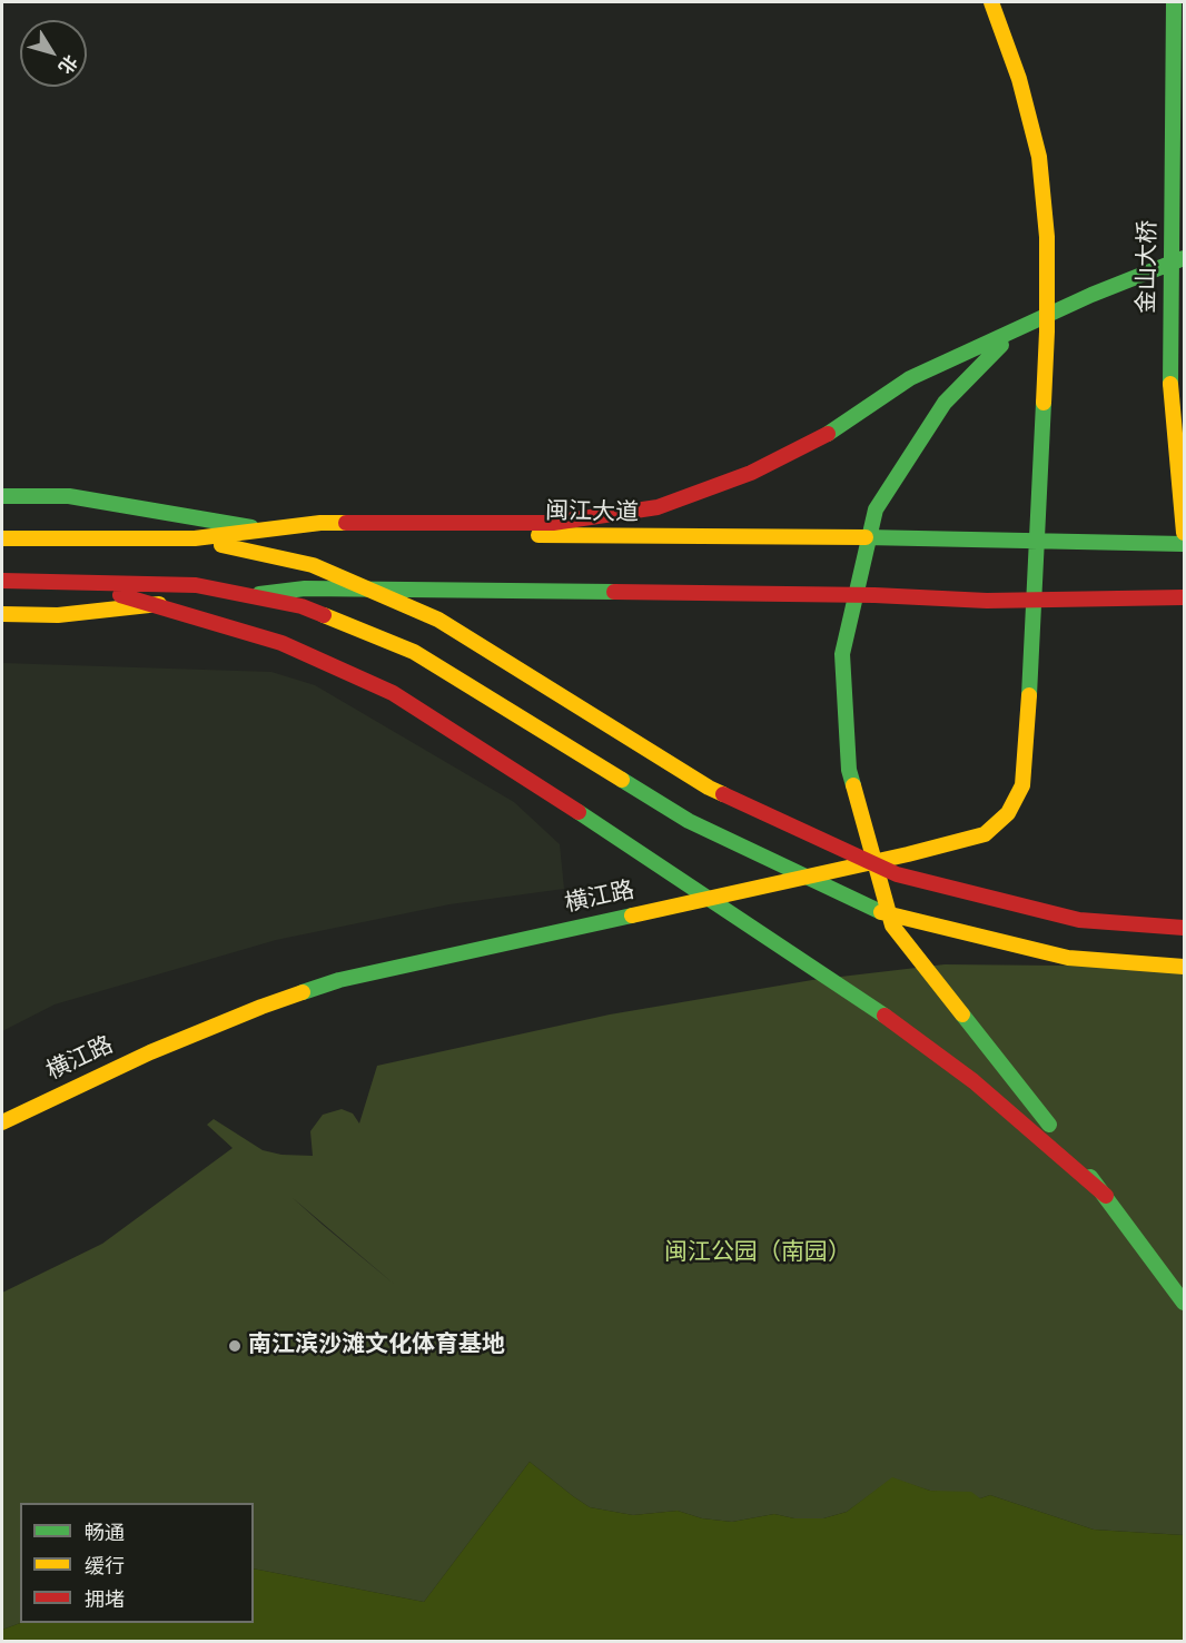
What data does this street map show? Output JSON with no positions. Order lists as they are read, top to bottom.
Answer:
{
  "streets": {
    "main road": ["金山大桥", "闽江大道", "横江路"]
  },
  "crossings": [
    ["闽江大道", "横江路"]
  ],
  "parks": ["闽江公园（南园）"],
  "places": ["南江滨沙滩文化体育基地"],
  "legend": ["畅通", "缓行", "拥堵"],
  "north": "bottom right"
}
